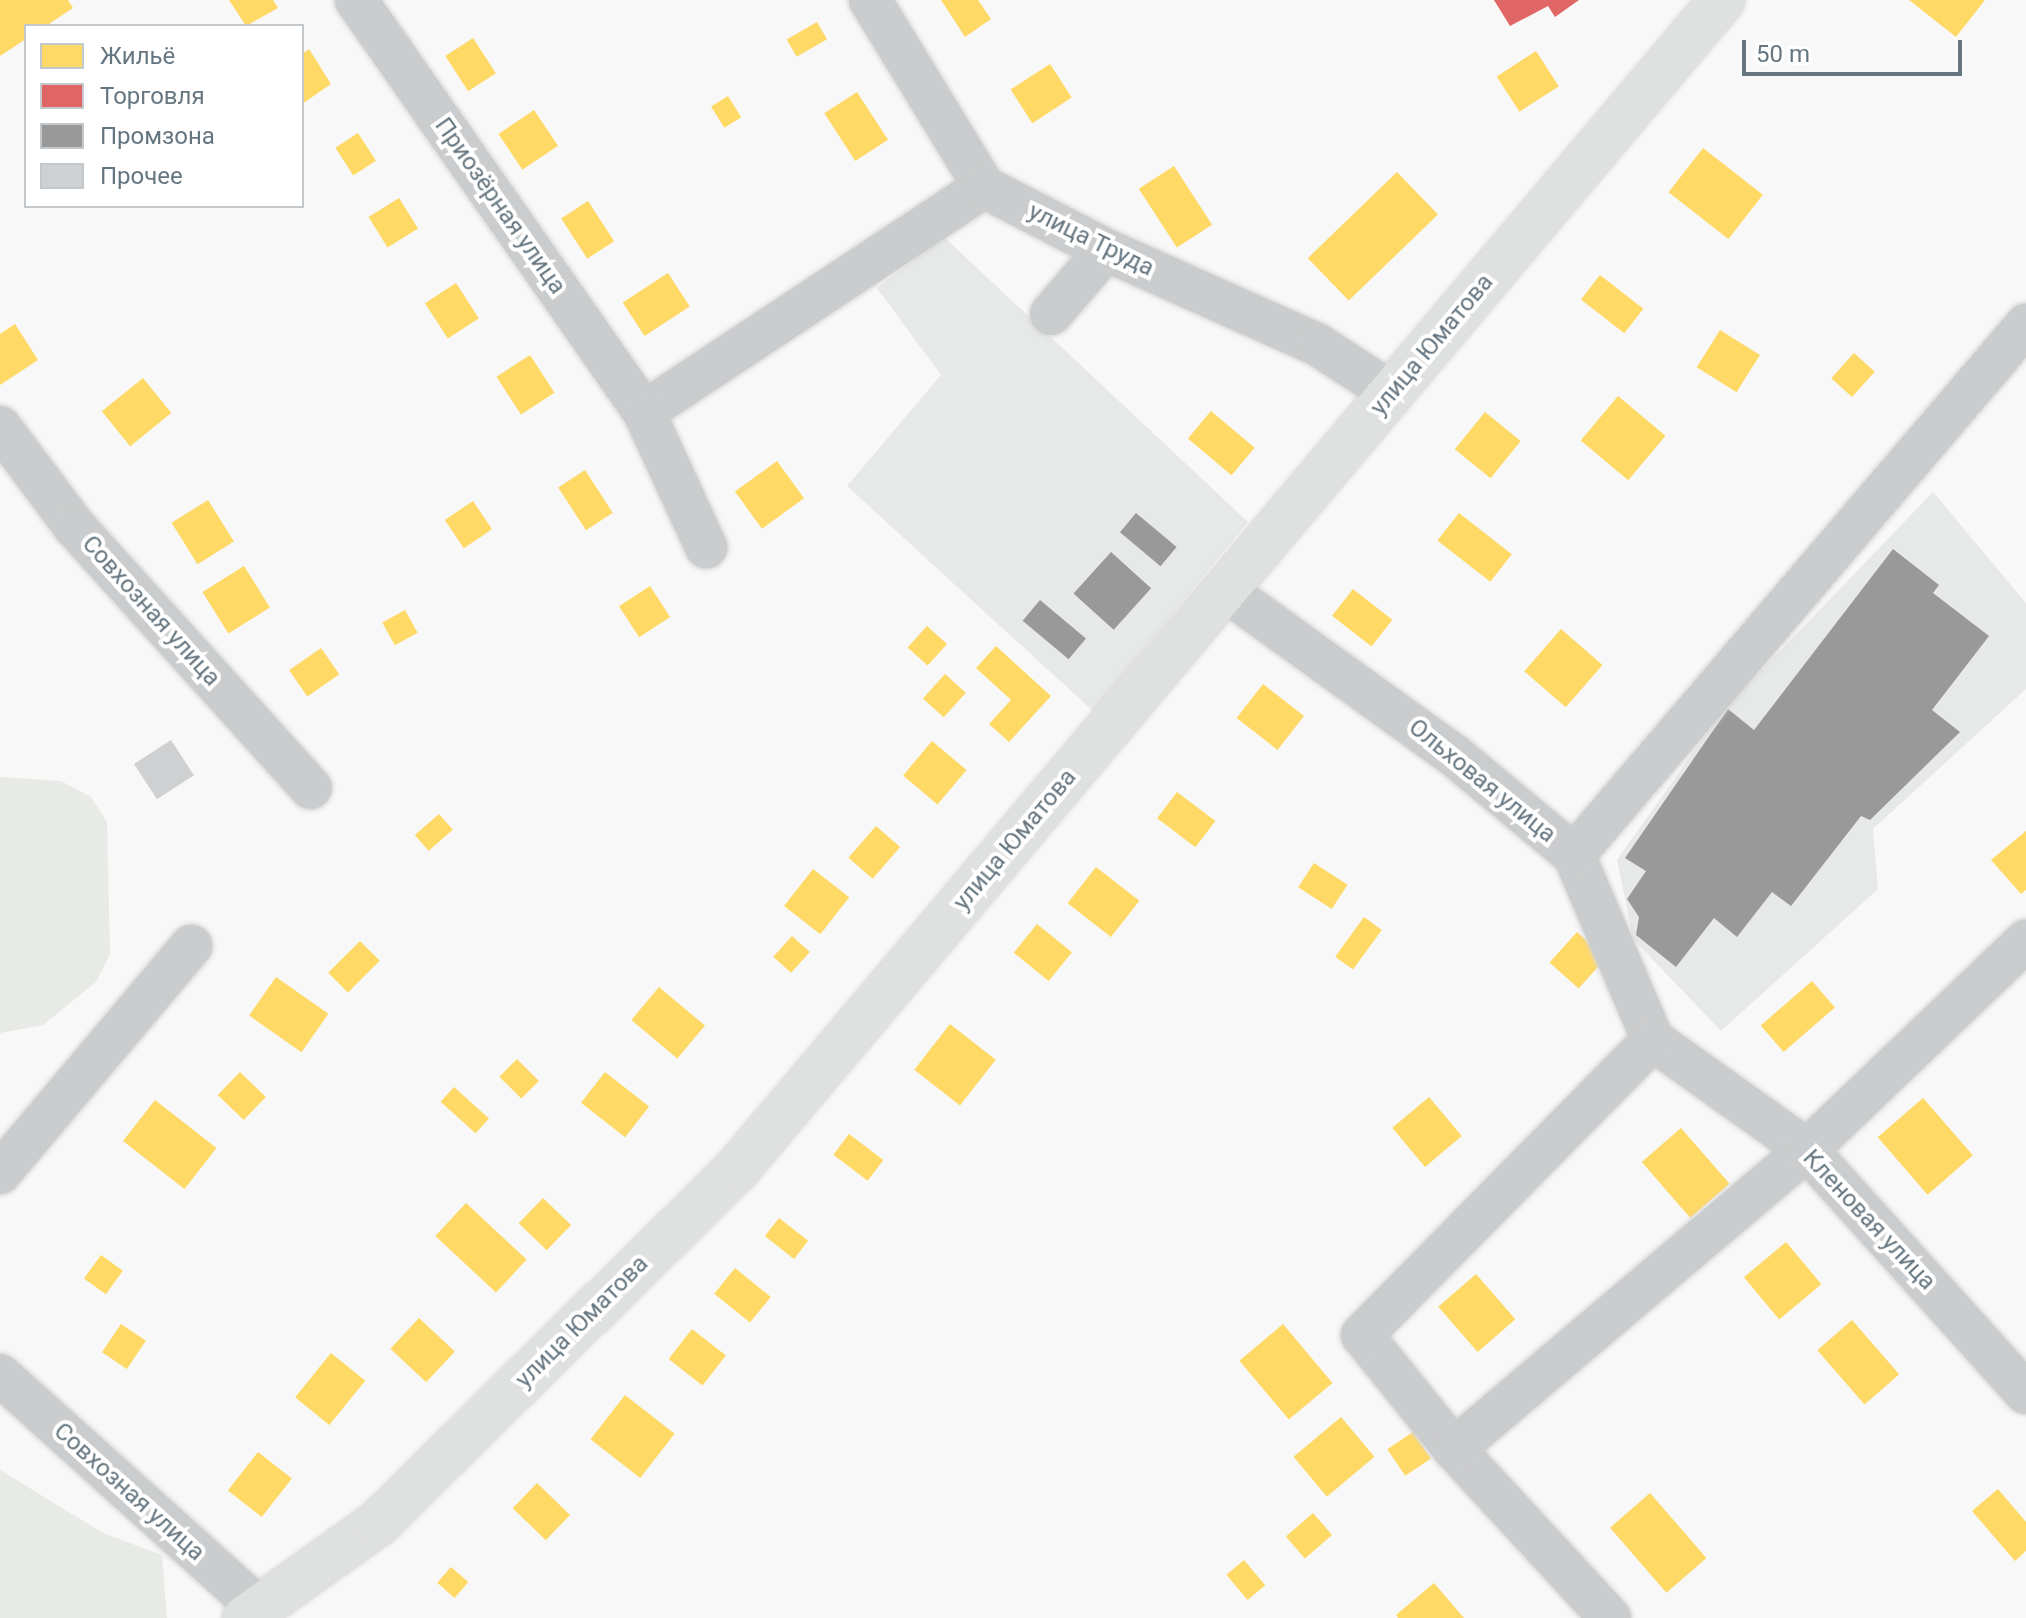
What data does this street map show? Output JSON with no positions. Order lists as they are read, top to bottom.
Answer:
{
  "streets": {
    "main road": ["улица Юматова"],
    "street": [
      "Приозёрная улица",
      "улица Труда",
      "Совхозная улица",
      "Ольховая улица",
      "Кленовая улица"
    ]
  },
  "crossings": [
    ["улица Труда", "улица Юматова"],
    ["улица Юматова", "Совхозная улица"],
    ["улица Юматова", "Ольховая улица"],
    ["Ольховая улица", "Кленовая улица"]
  ],
  "legend": [
    "Жильё",
    "Торговля",
    "Промзона",
    "Прочее"
  ],
  "scale_bar": "50 m"
}
